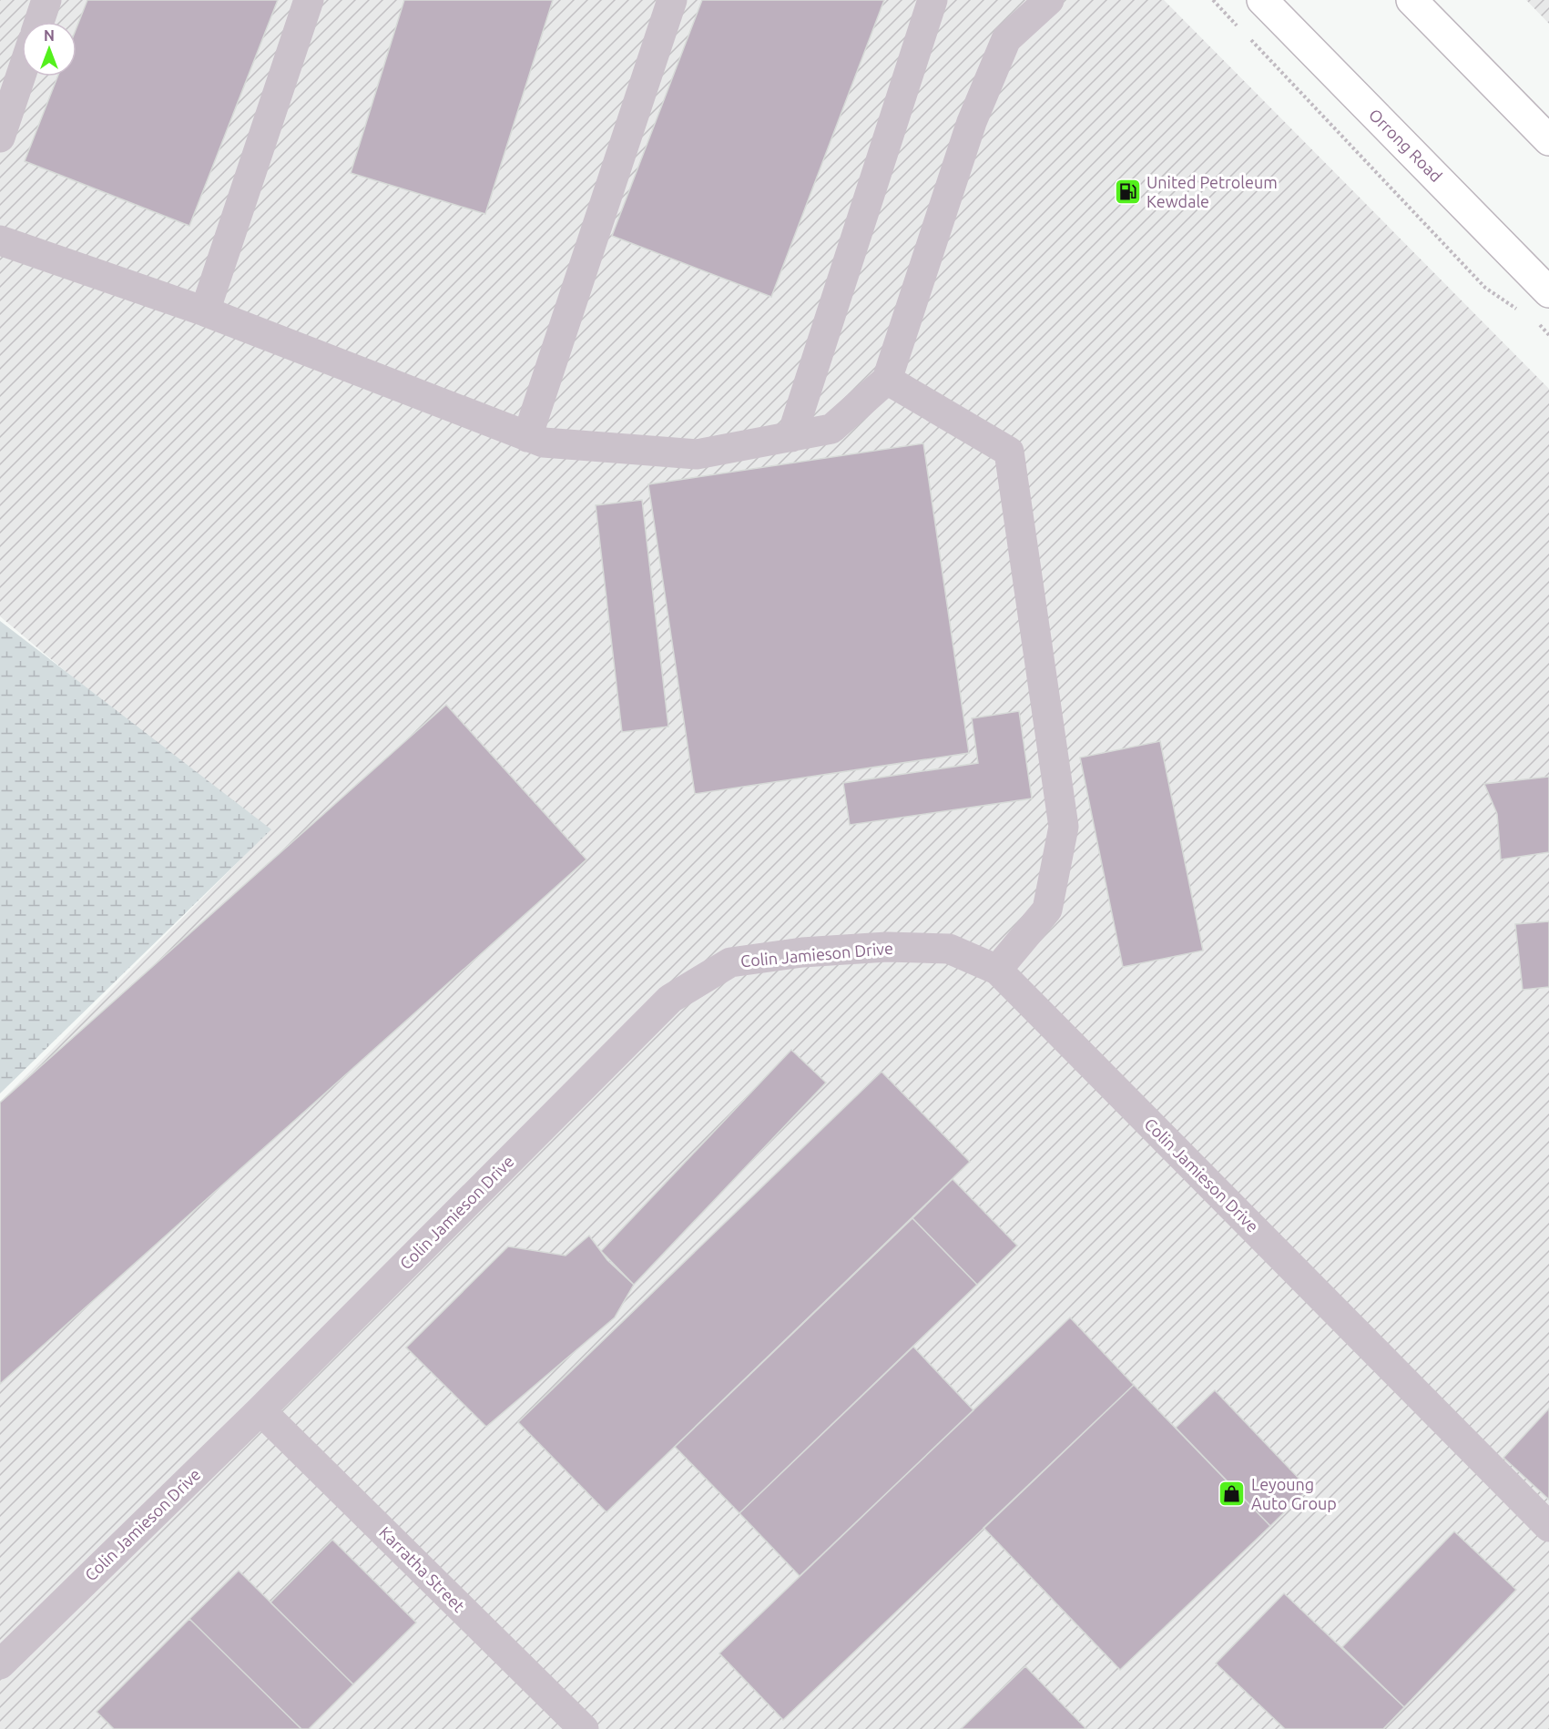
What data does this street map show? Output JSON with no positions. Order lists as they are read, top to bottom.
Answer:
{
  "streets": {
    "highway": ["Orrong Road"],
    "street": ["Colin Jamieson Drive", "Karratha Street"]
  },
  "crossings": [
    ["Colin Jamieson Drive", "Karratha Street"]
  ],
  "places": {
    "fuel station": ["United Petroleum Kewdale"],
    "shop": ["Leyoung Auto Group"]
  },
  "north": "top"
}
